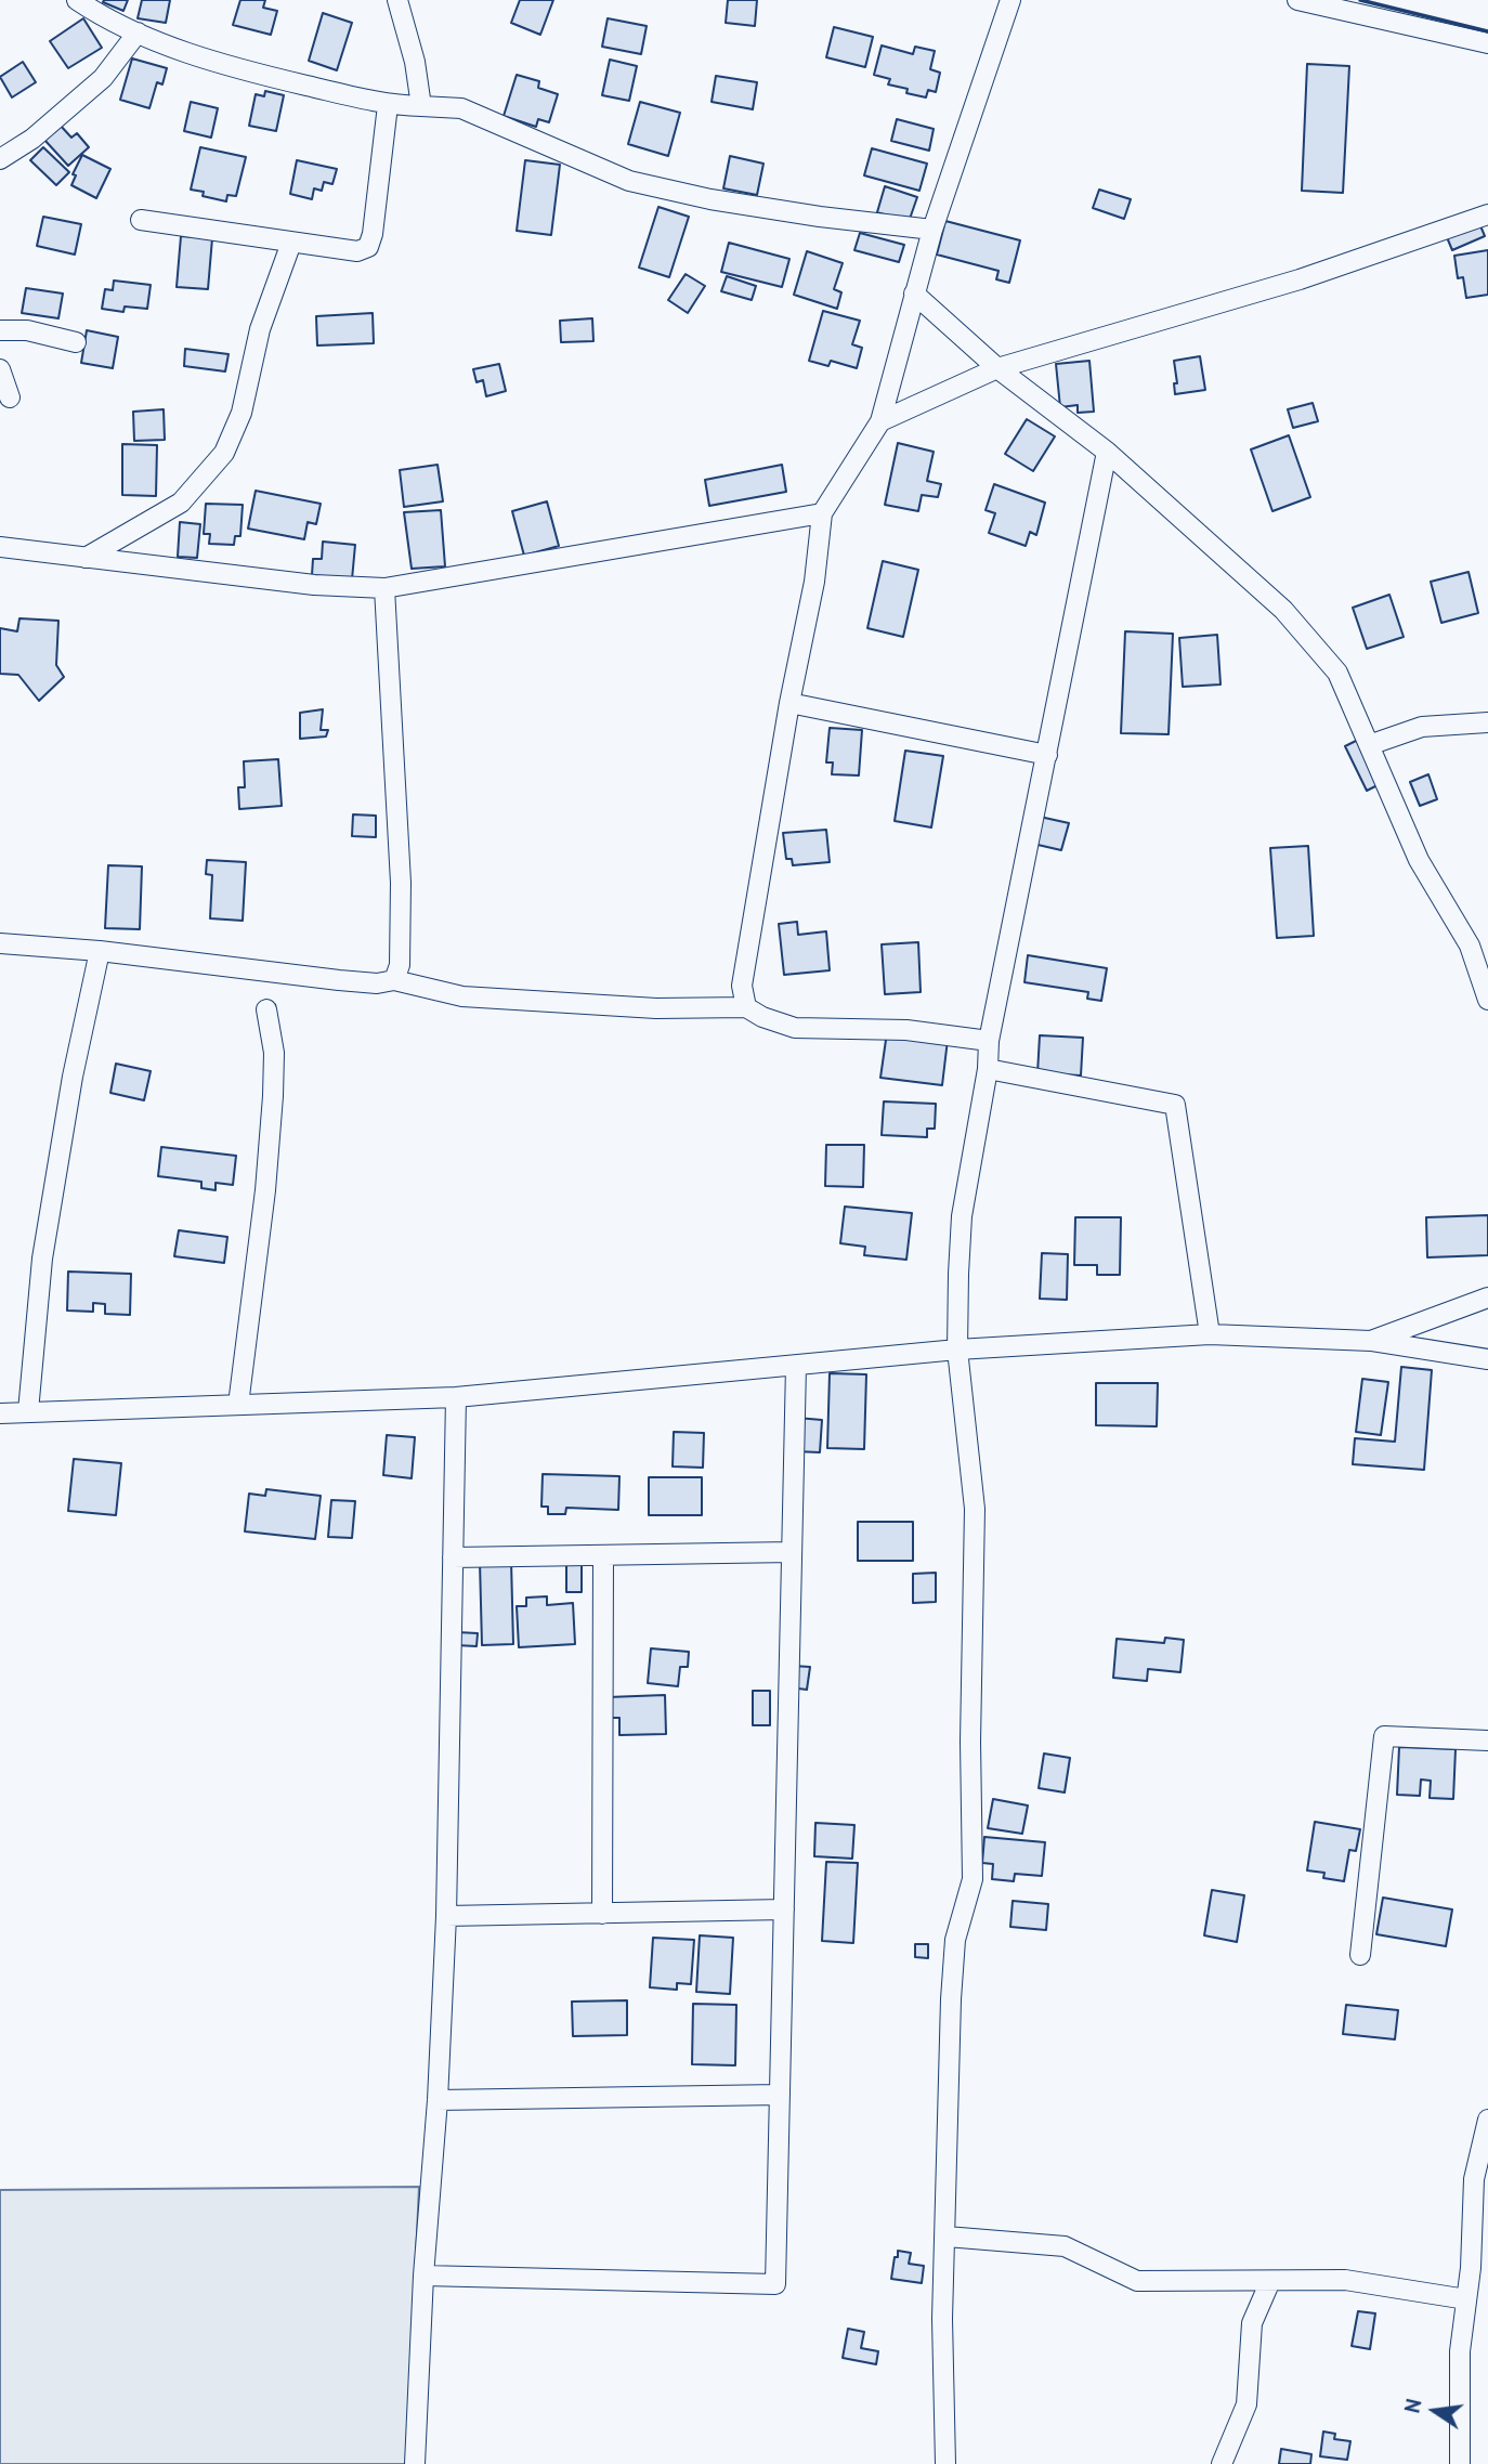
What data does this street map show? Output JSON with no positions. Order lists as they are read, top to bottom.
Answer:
{
  "north": "left"
}
